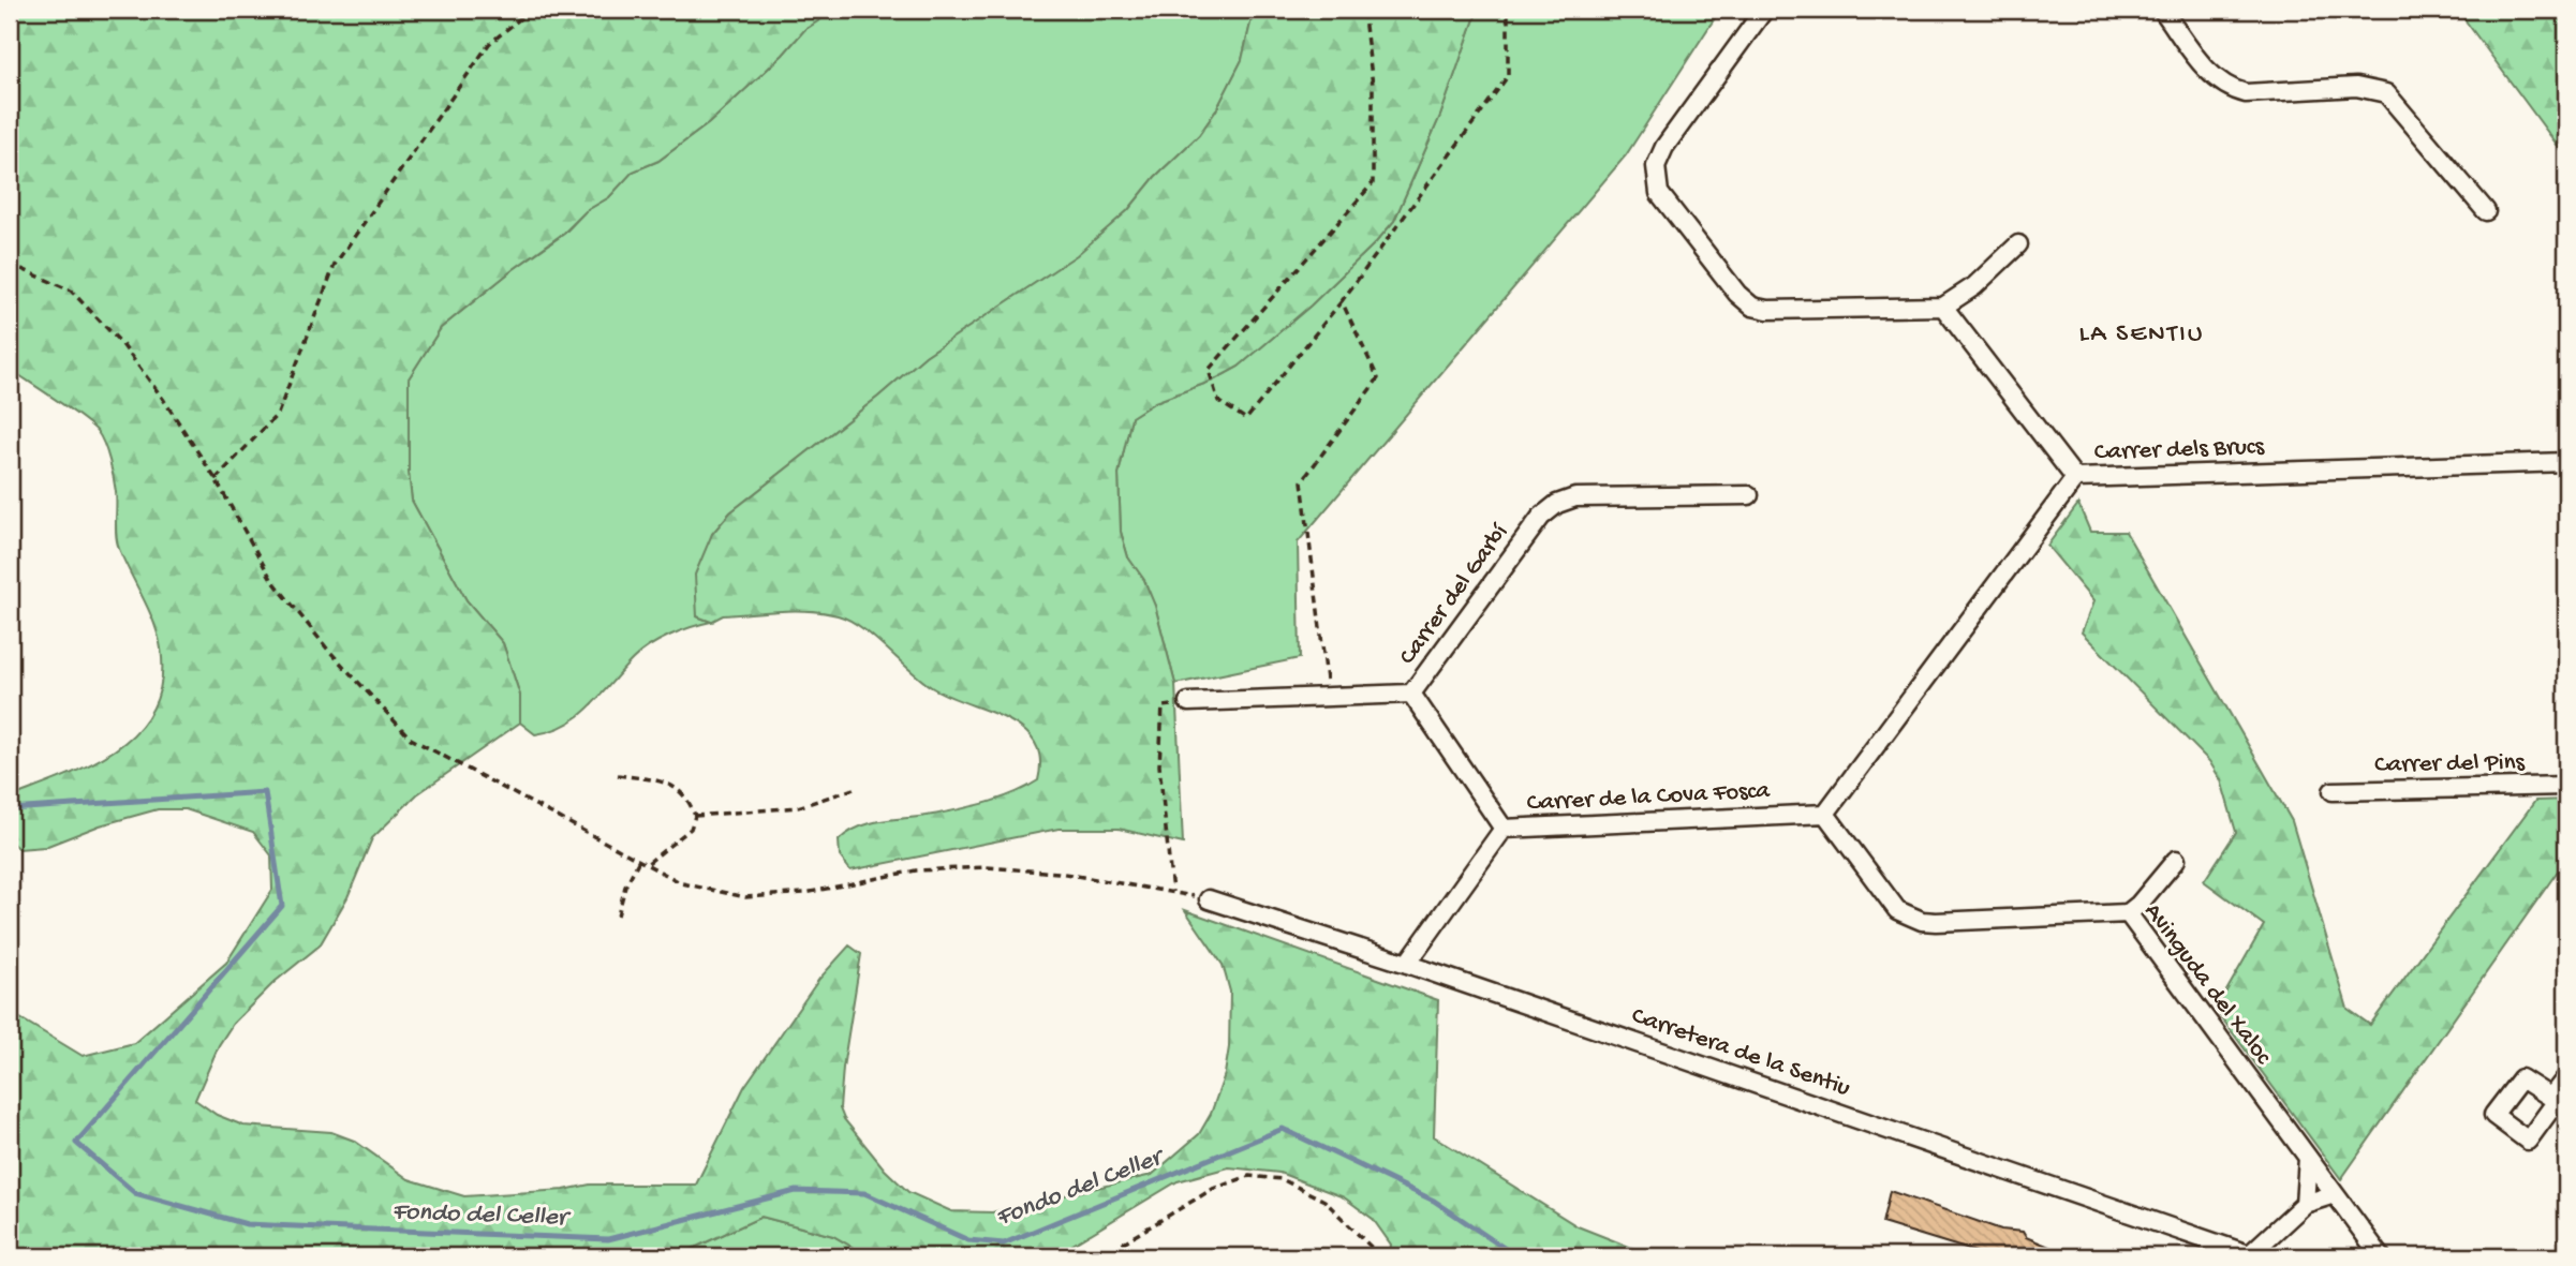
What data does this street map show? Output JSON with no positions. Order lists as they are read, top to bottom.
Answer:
{
  "streets": {
    "street": [
      "Carrer dels Brucs",
      "Carrer del Garbí",
      "Carrer del Pins",
      "Carrer de la Cova Fosca",
      "Avinguda del Xaloc",
      "Carretera de la Sentiu"
    ]
  },
  "crossings": [
    ["Carrer dels Brucs", "Carrer de la Cova Fosca"],
    ["Carrer dels Brucs", "Avinguda del Xaloc"],
    ["Carrer de la Cova Fosca", "Avinguda del Xaloc"],
    ["Carrer de la Cova Fosca", "Carretera de la Sentiu"]
  ],
  "districts": ["LA SENTIU"],
  "water": ["Fondo del Celler"]
}
